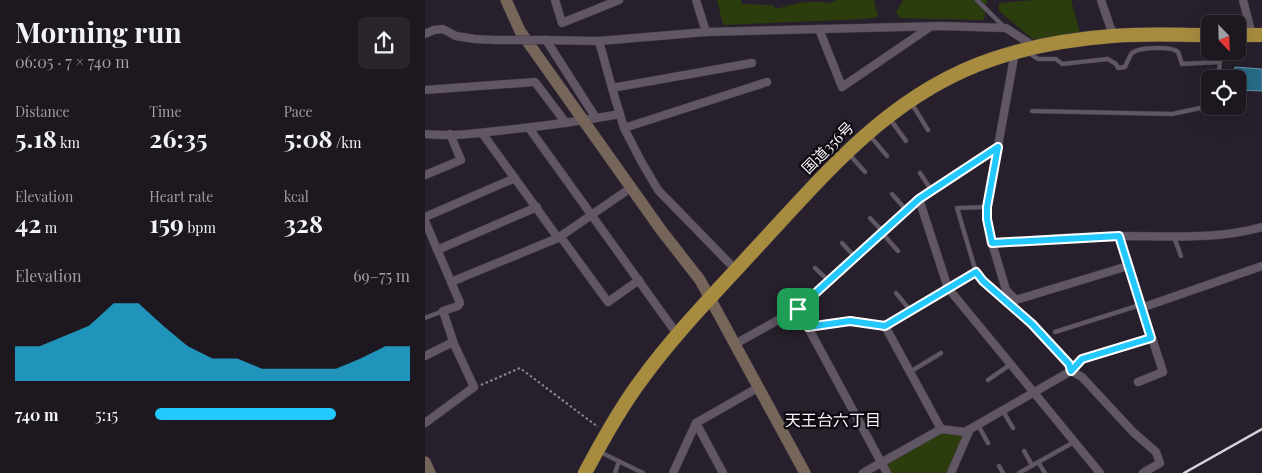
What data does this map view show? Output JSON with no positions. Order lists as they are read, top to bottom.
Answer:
{
  "streets": {
    "highway": ["国道356号"]
  },
  "districts": ["天王台六丁目"],
  "north": "bottom right",
  "page": {
    "heading": ["Morning run", "06:05 · 7 × 740 m"],
    "stats": [
      ["Distance", "5.18 km"],
      ["Time", "26:35"],
      ["Pace", "5:08 /km"],
      ["Elevation", "42 m"],
      ["Heart rate", "159 bpm"],
      ["kcal", "328"]
    ],
    "chart": ["Elevation", "69–75 m"],
    "list": [
      {
        "name": "740 m",
        "note": "5:15"
      }
    ]
  }
}
